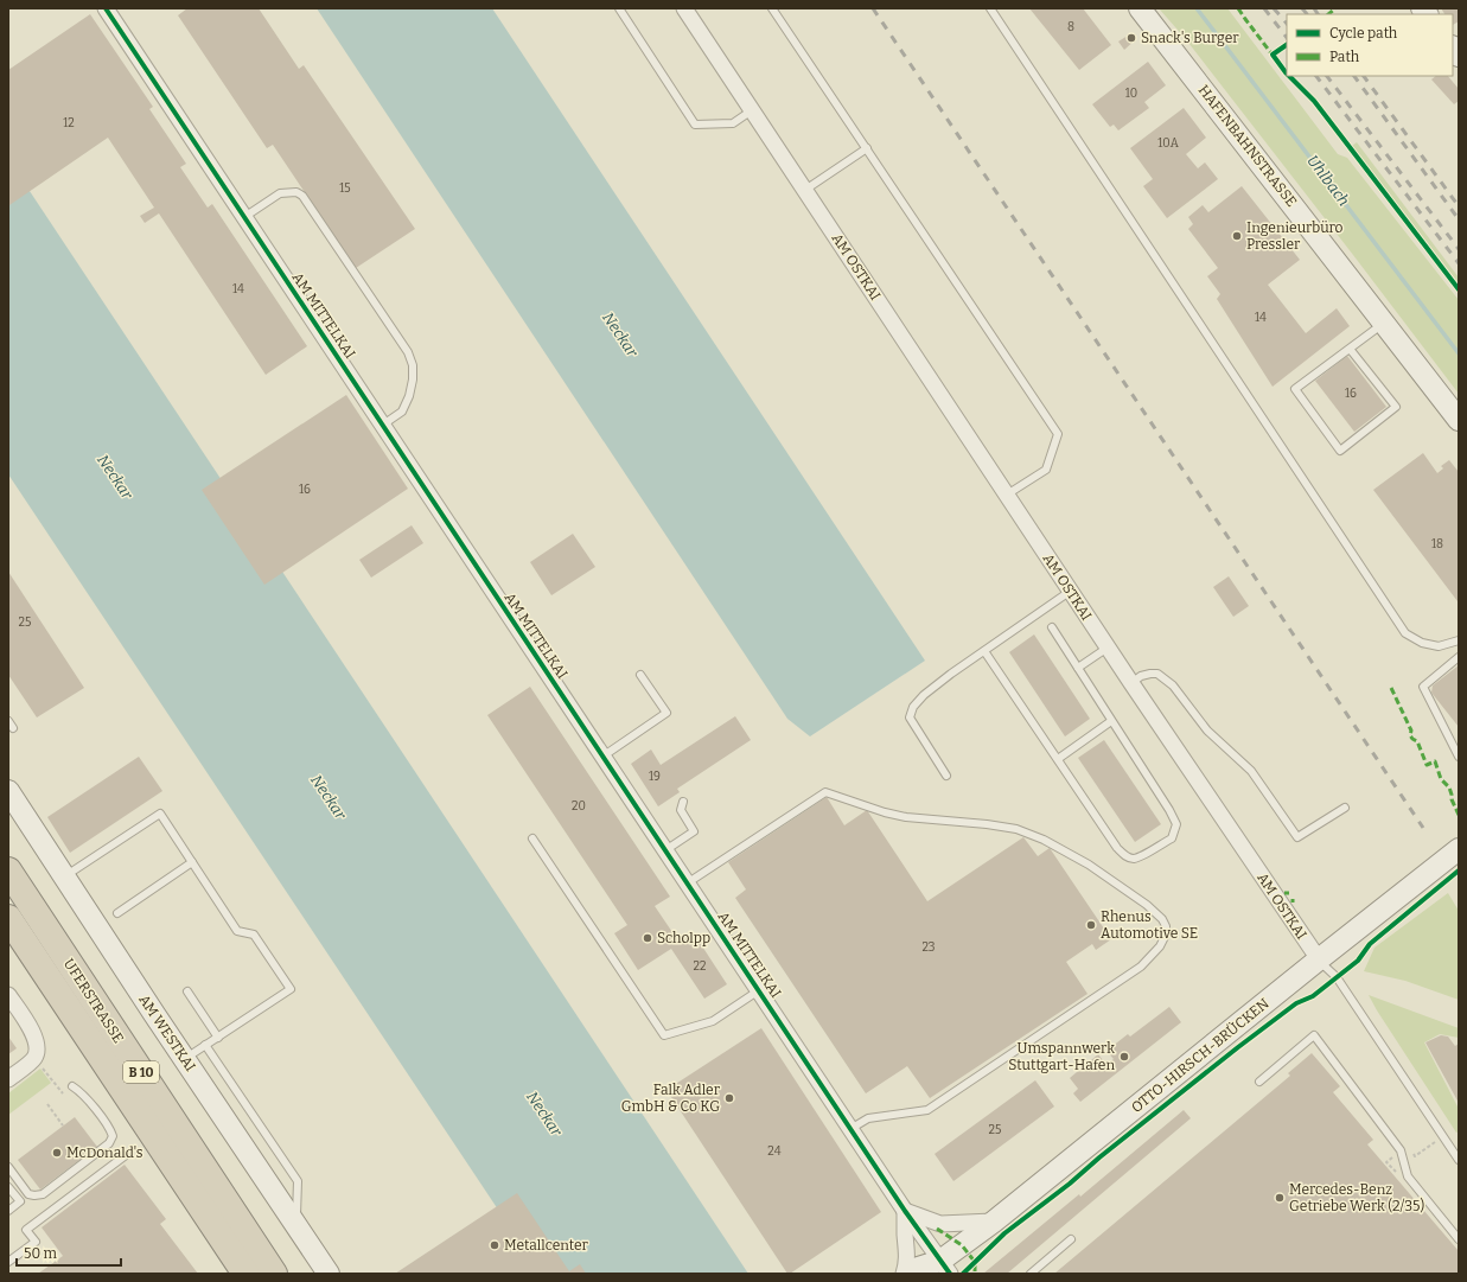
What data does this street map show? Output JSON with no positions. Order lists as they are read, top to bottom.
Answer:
{
  "streets": {
    "highway": ["UFERSTRASSE", "B 10"],
    "main road": ["HAFENBAHNSTRASSE", "AM WESTKAI", "OTTO-HIRSCH-BRÜCKEN"],
    "street": ["AM OSTKAI", "AM MITTELKAI"]
  },
  "crossings": [
    ["AM OSTKAI", "OTTO-HIRSCH-BRÜCKEN"],
    ["AM MITTELKAI", "OTTO-HIRSCH-BRÜCKEN"]
  ],
  "water": ["Uhlbach", "Neckar"],
  "places": [
    "Snack's Burger",
    "Ingenieurbüro Pressler",
    "Rhenus Automotive SE",
    "Scholpp",
    "Umspannwerk Stuttgart-Hafen",
    "Falk Adler GmbH & Co KG",
    "McDonald's",
    "Mercedes-Benz Getriebe Werk (2/35)",
    "Metallcenter"
  ],
  "house_numbers": [
    "8",
    "10",
    "12",
    "10A",
    "15",
    "14",
    "14",
    "16",
    "16",
    "18",
    "25",
    "19",
    "20",
    "23",
    "22",
    "25",
    "24"
  ],
  "legend": ["Cycle path", "Path"],
  "scale_bar": "50 m"
}
